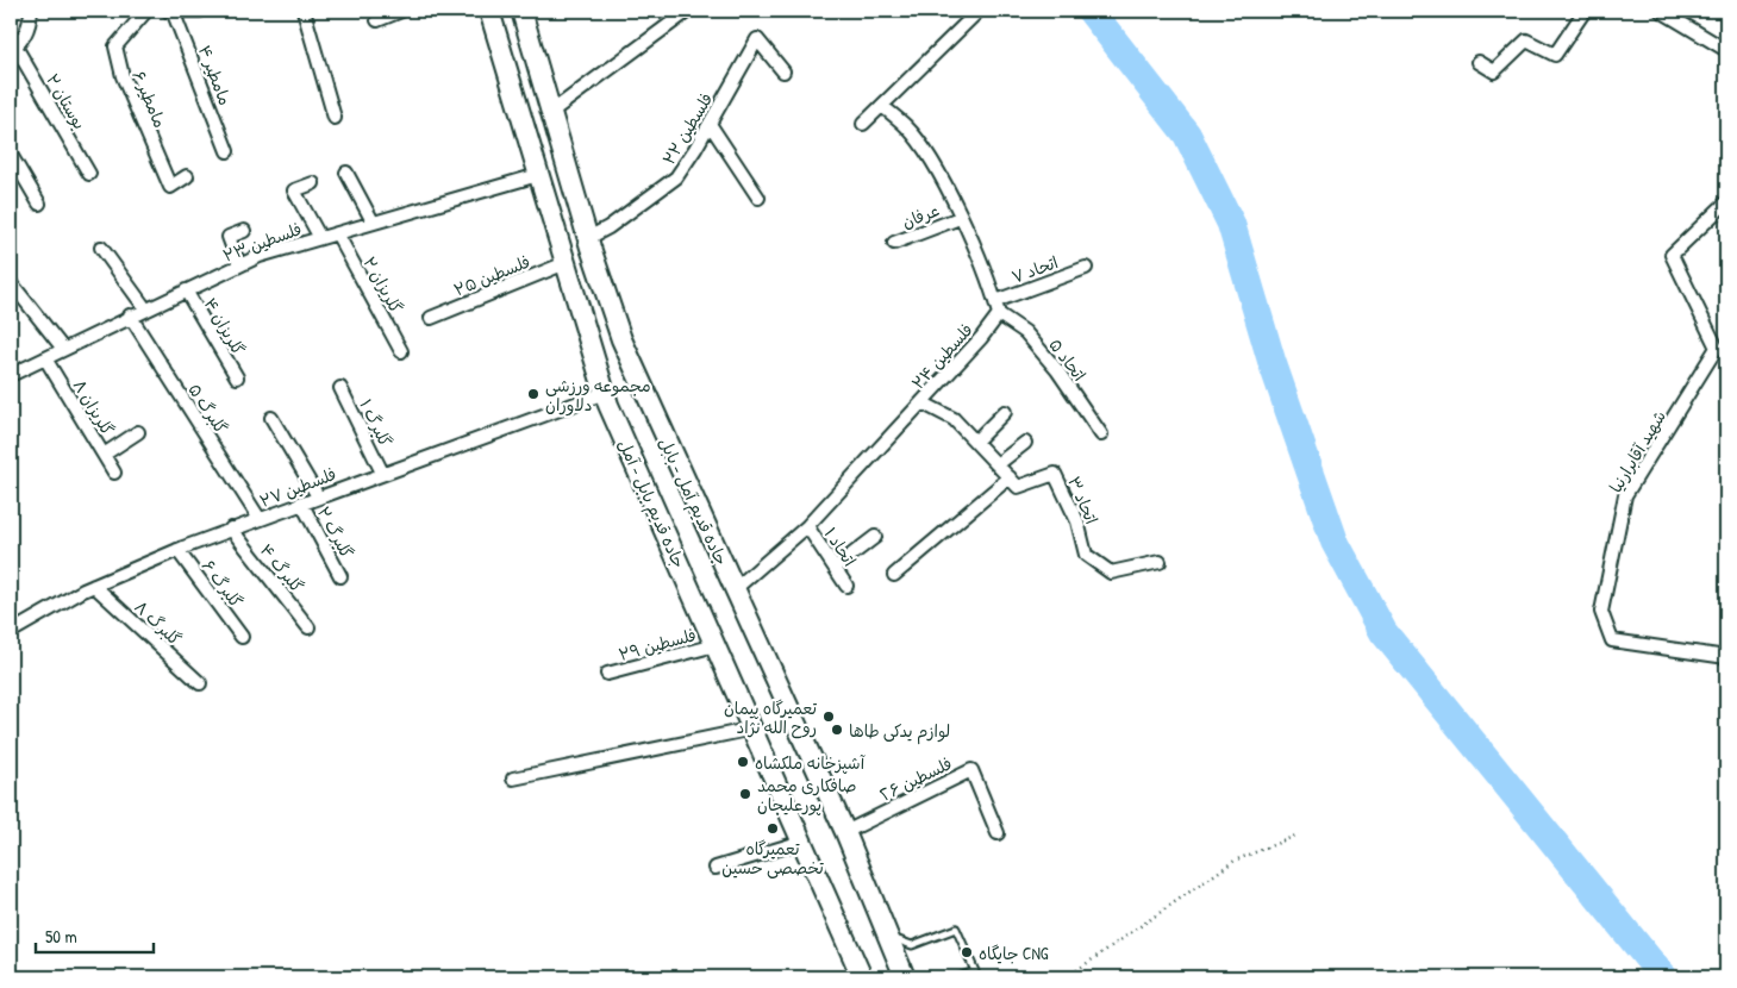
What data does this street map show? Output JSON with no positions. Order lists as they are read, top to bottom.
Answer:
{
  "streets": {
    "main road": ["جاده قدیم آمل - بابل", "جاده قدیم بابل - آمل"],
    "street": [
      "مامطیر ۴",
      "مامطیر ۶",
      "بوستان ۲",
      "فلسطین ۲۲",
      "عرفان",
      "فلسطین ۲۳",
      "اتحاد ۷",
      "فلسطین ۲۵",
      "گلریزان ۲",
      "گلریزان ۴",
      "فلسطین ۲۴",
      "اتحاد ۵",
      "گلریزان ۸",
      "گلبرگ ۵",
      "گلبرگ ۱",
      "شهید آقابرارنیا",
      "فلسطین ۲۷",
      "اتحاد ۳",
      "گلبرگ ۲",
      "اتحاد ۱",
      "گلبرگ ۴",
      "گلبرگ ۶",
      "گلبرگ ۸",
      "فلسطین ۲۹",
      "فلسطين ٢۶"
    ]
  },
  "crossings": [
    ["فلسطین ۲۲", "جاده قدیم آمل - بابل"],
    ["فلسطین ۲۳", "گلریزان ۲"],
    ["فلسطین ۲۳", "گلریزان ۴"],
    ["فلسطین ۲۳", "گلریزان ۸"],
    ["فلسطین ۲۳", "گلبرگ ۵"],
    ["فلسطین ۲۳", "جاده قدیم بابل - آمل"],
    ["فلسطین ۲۵", "جاده قدیم بابل - آمل"],
    ["فلسطین ۲۴", "اتحاد ۵"],
    ["فلسطین ۲۴", "جاده قدیم آمل - بابل"],
    ["فلسطین ۲۴", "اتحاد ۱"],
    ["گلبرگ ۵", "فلسطین ۲۷"],
    ["گلبرگ ۱", "فلسطین ۲۷"],
    ["فلسطین ۲۷", "جاده قدیم بابل - آمل"],
    ["فلسطین ۲۷", "گلبرگ ۲"],
    ["فلسطین ۲۷", "گلبرگ ۴"],
    ["فلسطین ۲۷", "گلبرگ ۶"],
    ["فلسطین ۲۷", "گلبرگ ۸"],
    ["جاده قدیم آمل - بابل", "فلسطين ٢۶"],
    ["جاده قدیم بابل - آمل", "فلسطین ۲۹"]
  ],
  "places": [
    "مجموعه ورزشی دلاوران",
    "تعمیرگاه پیمان روح الله نژاد",
    "لوازم یدکی طاها",
    "آشپزخانه ملکشاه",
    "صافکاری محمد پورعلیجان",
    "تعمیرگاه تخصصی حسین",
    "جایگاه CNG"
  ],
  "scale_bar": "50 m"
}
